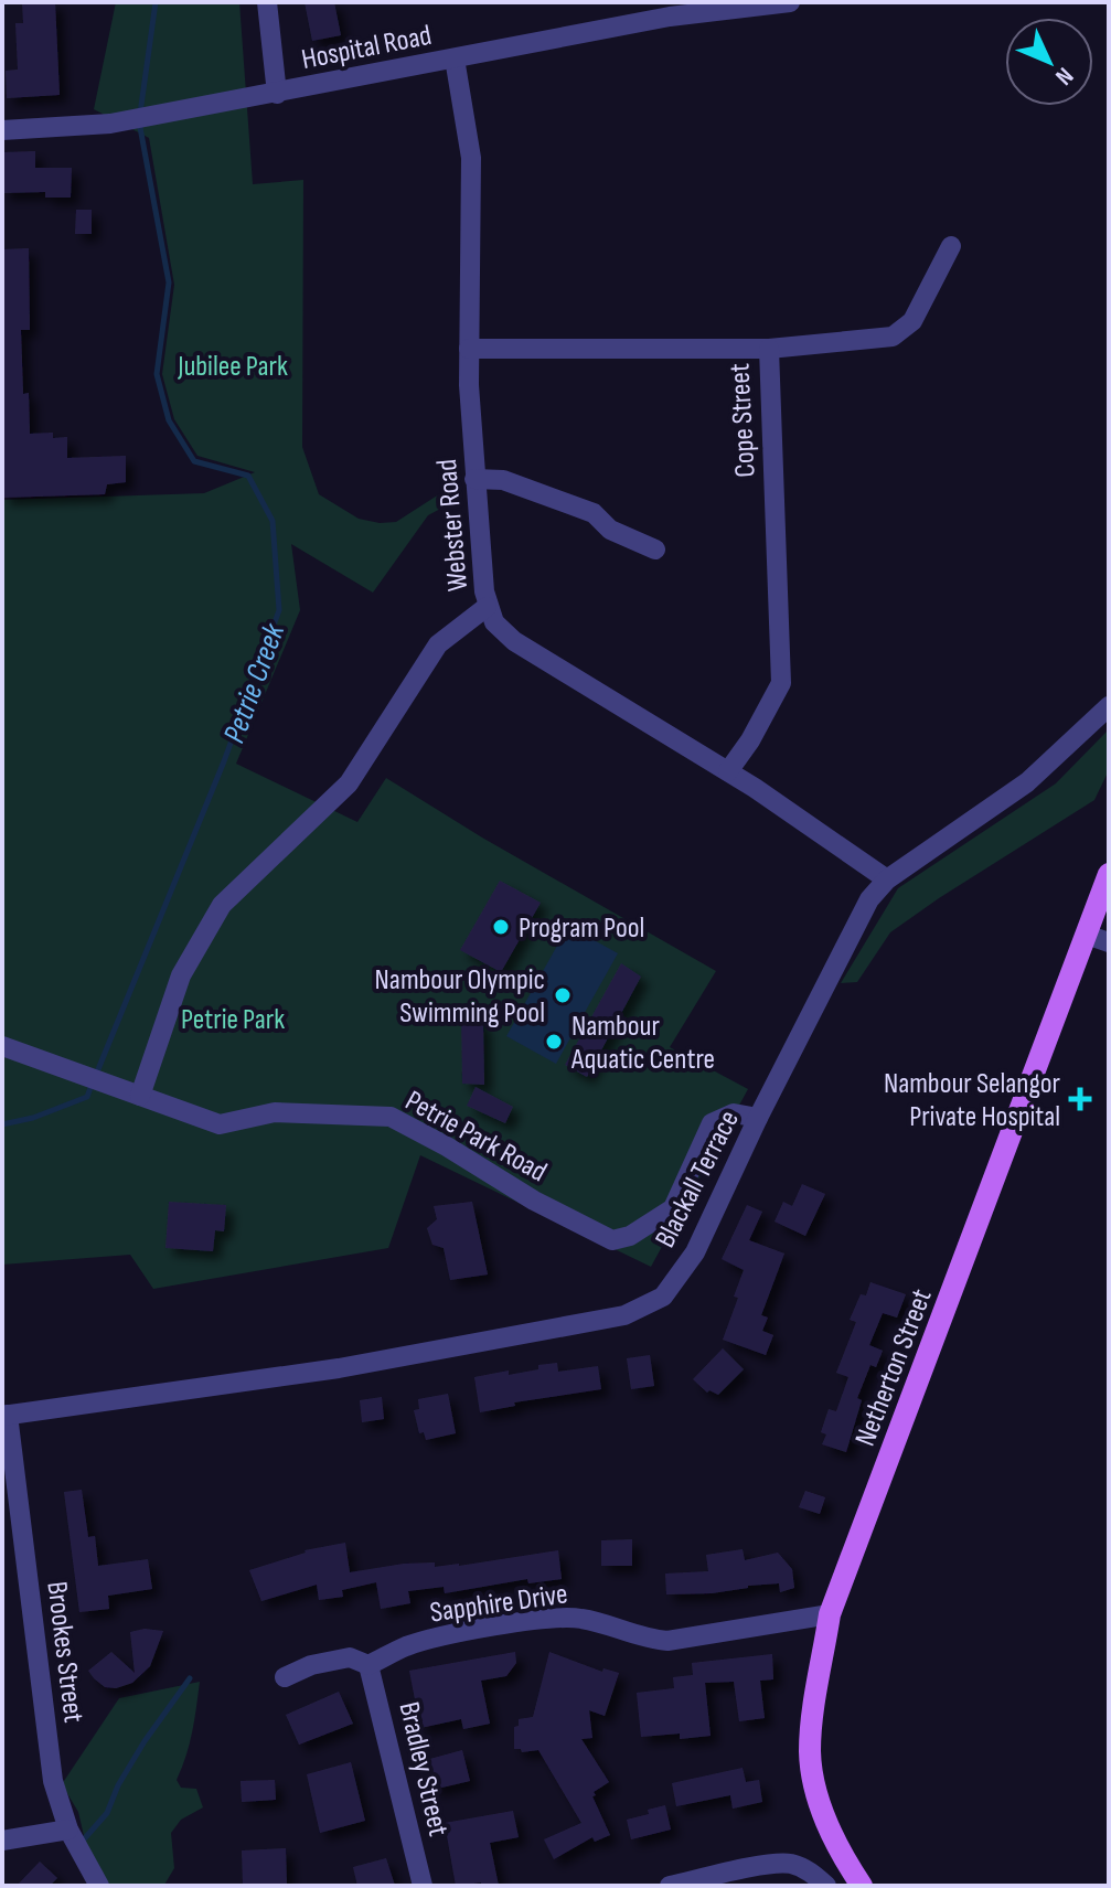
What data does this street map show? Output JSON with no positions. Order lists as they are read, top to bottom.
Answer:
{
  "streets": {
    "main road": ["Netherton Street"],
    "street": [
      "Hospital Road",
      "Cope Street",
      "Webster Road",
      "Petrie Park Road",
      "Blackall Terrace",
      "Sapphire Drive",
      "Brookes Street",
      "Bradley Street"
    ]
  },
  "crossings": [
    ["Hospital Road", "Webster Road"],
    ["Cope Street", "Webster Road"],
    ["Webster Road", "Blackall Terrace"],
    ["Petrie Park Road", "Blackall Terrace"],
    ["Blackall Terrace", "Brookes Street"],
    ["Netherton Street", "Sapphire Drive"],
    ["Sapphire Drive", "Bradley Street"]
  ],
  "water": ["Petrie Creek"],
  "parks": ["Jubilee Park", "Petrie Park"],
  "places": {
    "other": ["Program Pool", "Nambour Olympic Swimming Pool", "Nambour Aquatic Centre"],
    "health": ["Nambour Selangor Private Hospital"]
  },
  "north": "bottom right"
}
